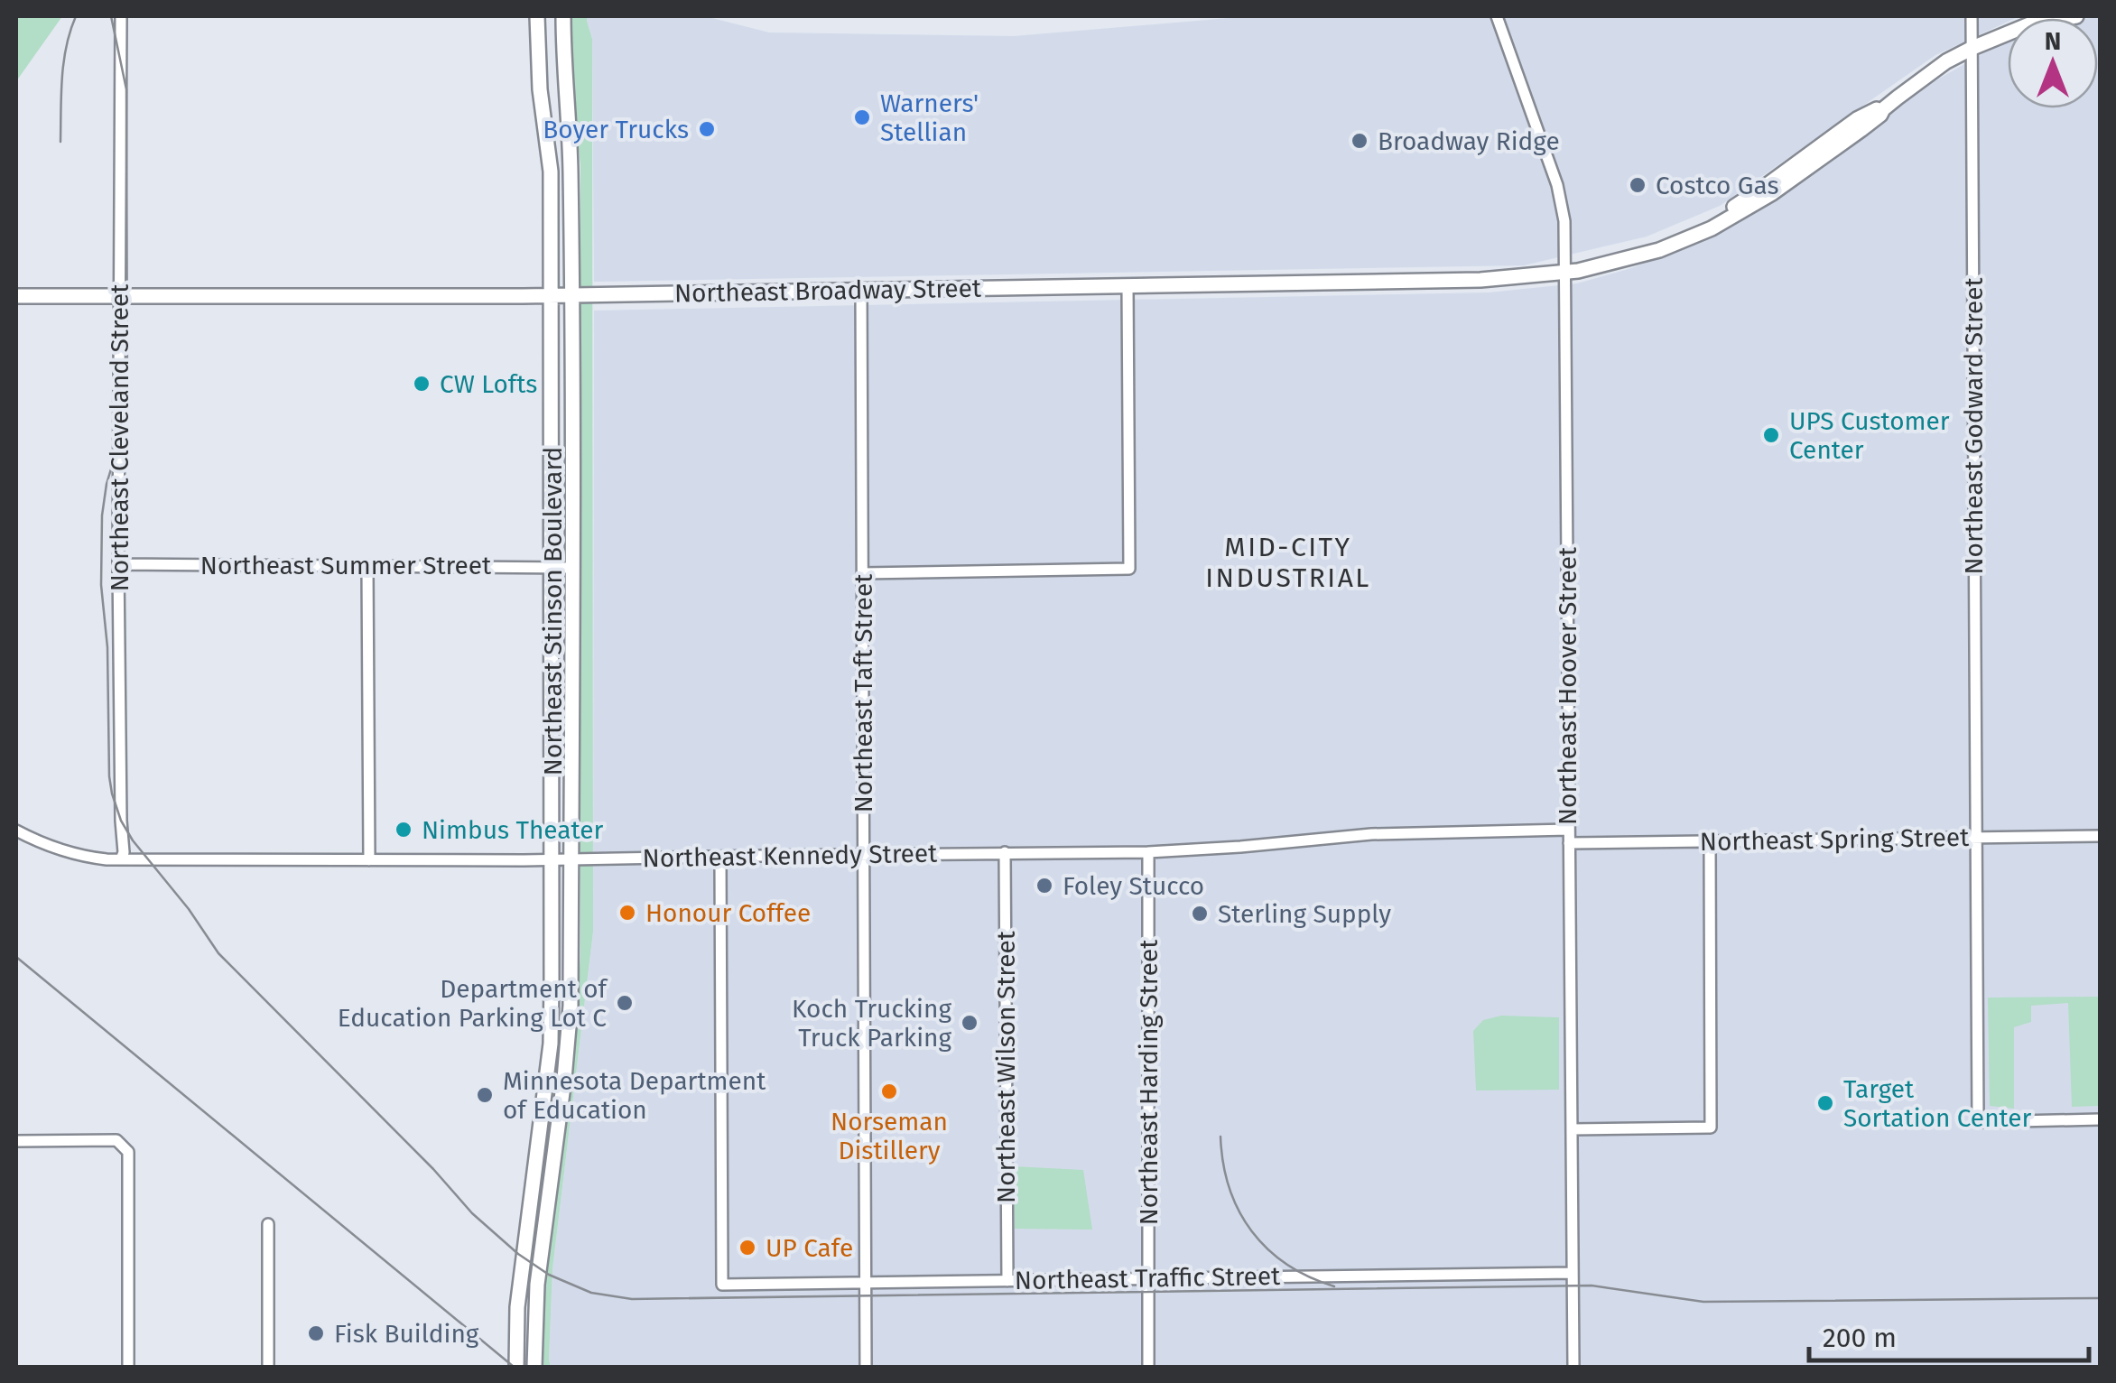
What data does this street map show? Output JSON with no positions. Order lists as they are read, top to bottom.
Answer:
{
  "streets": {
    "main road": ["Northeast Broadway Street", "Northeast Stinson Boulevard"],
    "street": [
      "Northeast Godward Street",
      "Northeast Cleveland Street",
      "Northeast Summer Street",
      "Northeast Hoover Street",
      "Northeast Taft Street",
      "Northeast Spring Street",
      "Northeast Kennedy Street",
      "Northeast Wilson Street",
      "Northeast Harding Street",
      "Northeast Traffic Street"
    ]
  },
  "crossings": [
    ["Northeast Broadway Street", "Northeast Godward Street"],
    ["Northeast Broadway Street", "Northeast Cleveland Street"],
    ["Northeast Broadway Street", "Northeast Stinson Boulevard"],
    ["Northeast Broadway Street", "Northeast Hoover Street"],
    ["Northeast Broadway Street", "Northeast Taft Street"],
    ["Northeast Godward Street", "Northeast Spring Street"],
    ["Northeast Cleveland Street", "Northeast Summer Street"],
    ["Northeast Cleveland Street", "Northeast Kennedy Street"],
    ["Northeast Summer Street", "Northeast Stinson Boulevard"],
    ["Northeast Stinson Boulevard", "Northeast Kennedy Street"],
    ["Northeast Hoover Street", "Northeast Spring Street"],
    ["Northeast Hoover Street", "Northeast Kennedy Street"],
    ["Northeast Hoover Street", "Northeast Traffic Street"],
    ["Northeast Taft Street", "Northeast Kennedy Street"],
    ["Northeast Taft Street", "Northeast Traffic Street"],
    ["Northeast Kennedy Street", "Northeast Wilson Street"],
    ["Northeast Kennedy Street", "Northeast Harding Street"],
    ["Northeast Kennedy Street", "Northeast Traffic Street"],
    ["Northeast Wilson Street", "Northeast Traffic Street"],
    ["Northeast Harding Street", "Northeast Traffic Street"]
  ],
  "districts": ["MID-CITY INDUSTRIAL"],
  "places": [
    "Warners' Stellian",
    "Boyer Trucks",
    "Broadway Ridge",
    "Costco Gas",
    "CW Lofts",
    "UPS Customer Center",
    "Nimbus Theater",
    "Foley Stucco",
    "Honour Coffee",
    "Sterling Supply",
    "Department of Education Parking Lot C",
    "Koch Trucking Truck Parking",
    "Norseman Distillery",
    "Minnesota Department of Education",
    "Target Sortation Center",
    "UP Cafe",
    "Fisk Building"
  ],
  "scale_bar": "200 m",
  "north": "top"
}
